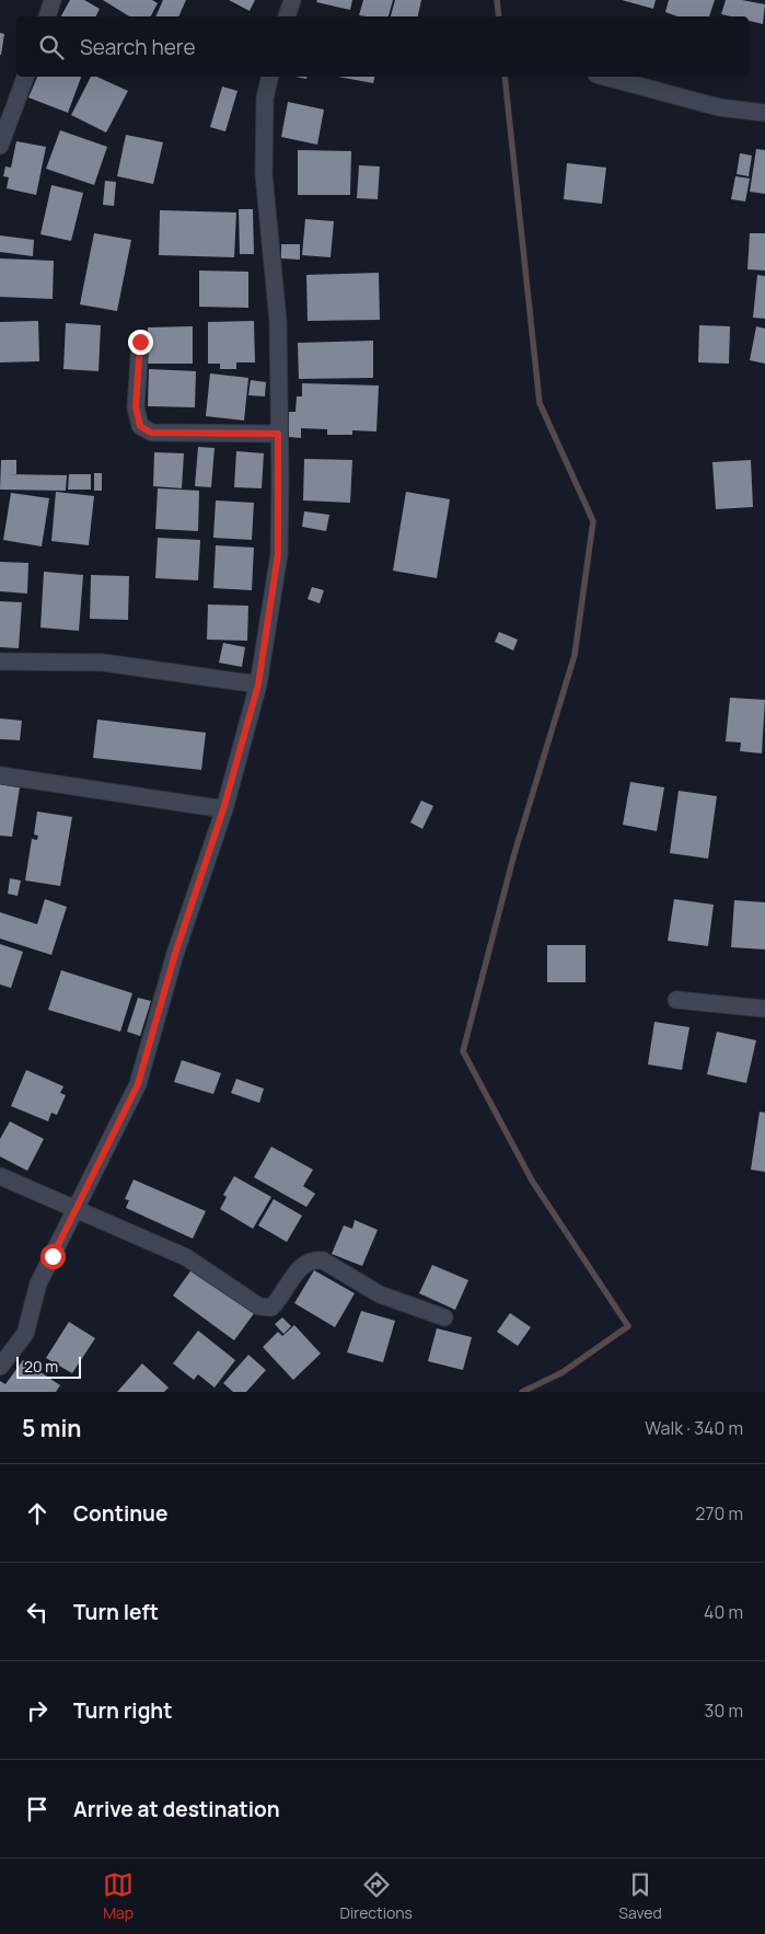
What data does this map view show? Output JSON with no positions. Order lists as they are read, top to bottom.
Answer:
{
  "scale_bar": "20 m",
  "page": {
    "search": "Search here",
    "scale": "20 m",
    "heading": ["5 min", "Walk · 340 m"],
    "list": [
      ["Continue", "270 m"],
      ["Turn left", "40 m"],
      ["Turn right", "30 m"],
      "Arrive at destination"
    ],
    "nav": ["Map", "Directions", "Saved"]
  }
}
